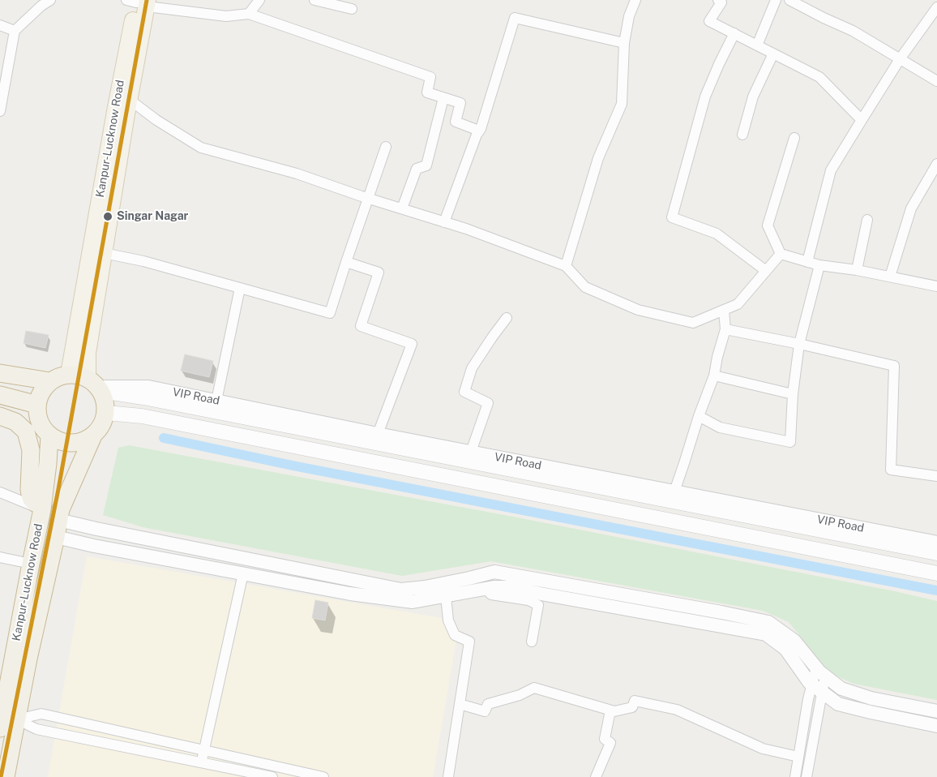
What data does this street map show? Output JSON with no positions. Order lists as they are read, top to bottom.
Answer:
{
  "streets": {
    "highway": ["Kanpur-Lucknow Road"],
    "main road": ["VIP Road"]
  },
  "crossings": [
    ["Kanpur-Lucknow Road", "VIP Road"]
  ],
  "places": ["Singar Nagar"]
}
